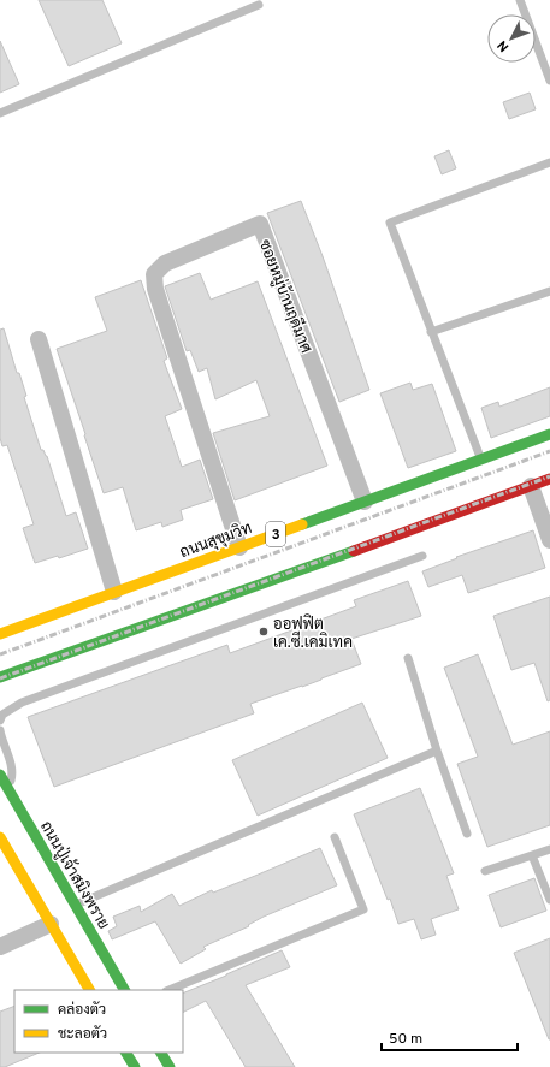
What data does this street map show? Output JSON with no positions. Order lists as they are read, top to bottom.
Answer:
{
  "streets": {
    "main road": ["3", "ถนนสุขุมวิท", "ถนนปู่เจ้าสมิงพราย"],
    "street": ["ซอยหมู่บ้านฤดีมาศ"]
  },
  "crossings": [
    ["ซอยหมู่บ้านฤดีมาศ", "ถนนสุขุมวิท"]
  ],
  "places": ["ออฟฟิต เค.ซี.เคมิเทค"],
  "legend": ["คล่องตัว", "ชะลอตัว"],
  "scale_bar": "50 m",
  "north": "bottom left"
}
